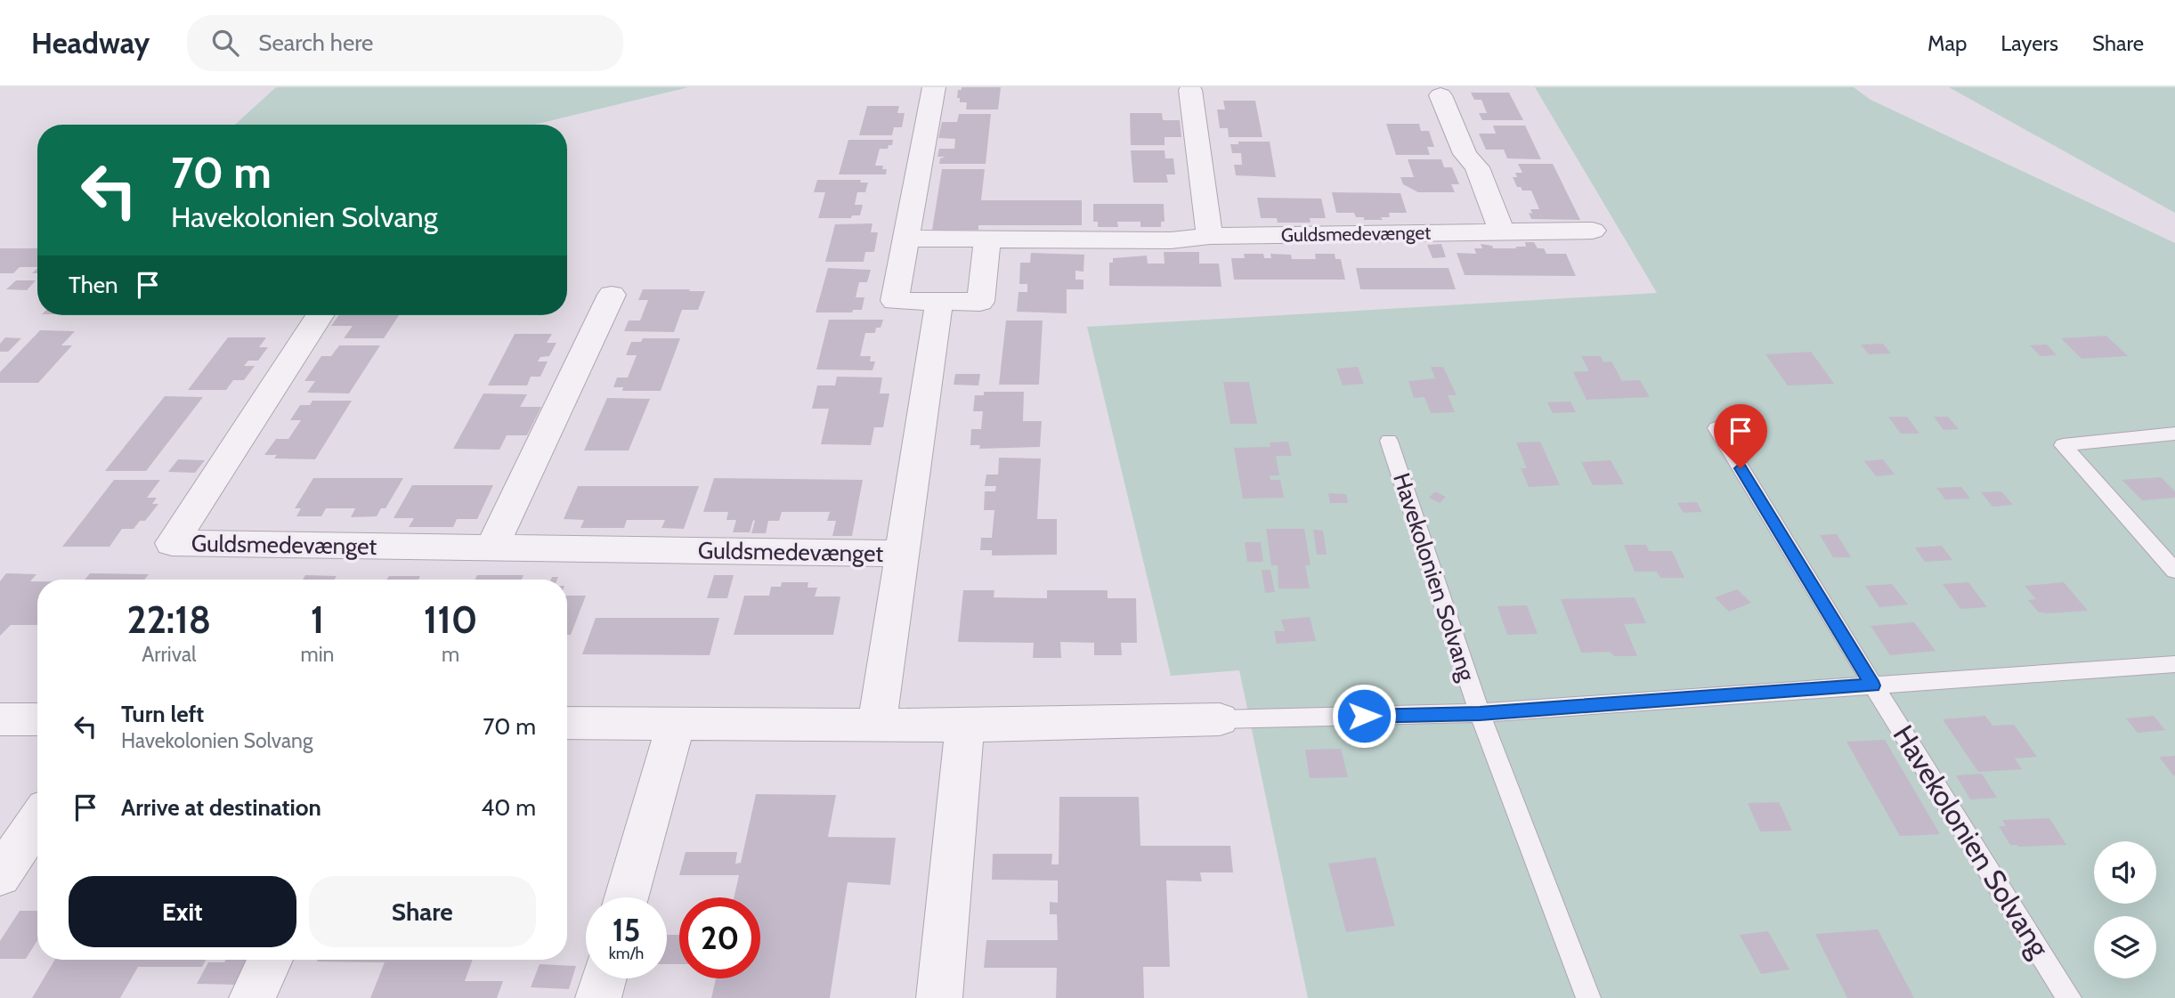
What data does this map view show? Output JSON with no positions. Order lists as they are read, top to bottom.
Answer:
{
  "streets": {
    "street": ["Guldsmedevænget"],
    "lane": ["Havekolonien Solvang"]
  },
  "page": {
    "header": "Headway",
    "search": "Search here",
    "nav": ["Map", "Layers", "Share"],
    "turn": ["70 m", "Havekolonien Solvang"],
    "then": "Then",
    "eta": [
      "22:18",
      "Arrival",
      "1",
      "min",
      "110",
      "m"
    ],
    "list": [
      {
        "name": "Turn left",
        "note": "Havekolonien Solvang",
        "value": "70 m"
      },
      {
        "name": "Arrive at destination",
        "value": "40 m"
      }
    ],
    "buttons": ["Exit", "Share"],
    "speed": "15 km/h",
    "limit": "20"
  }
}
